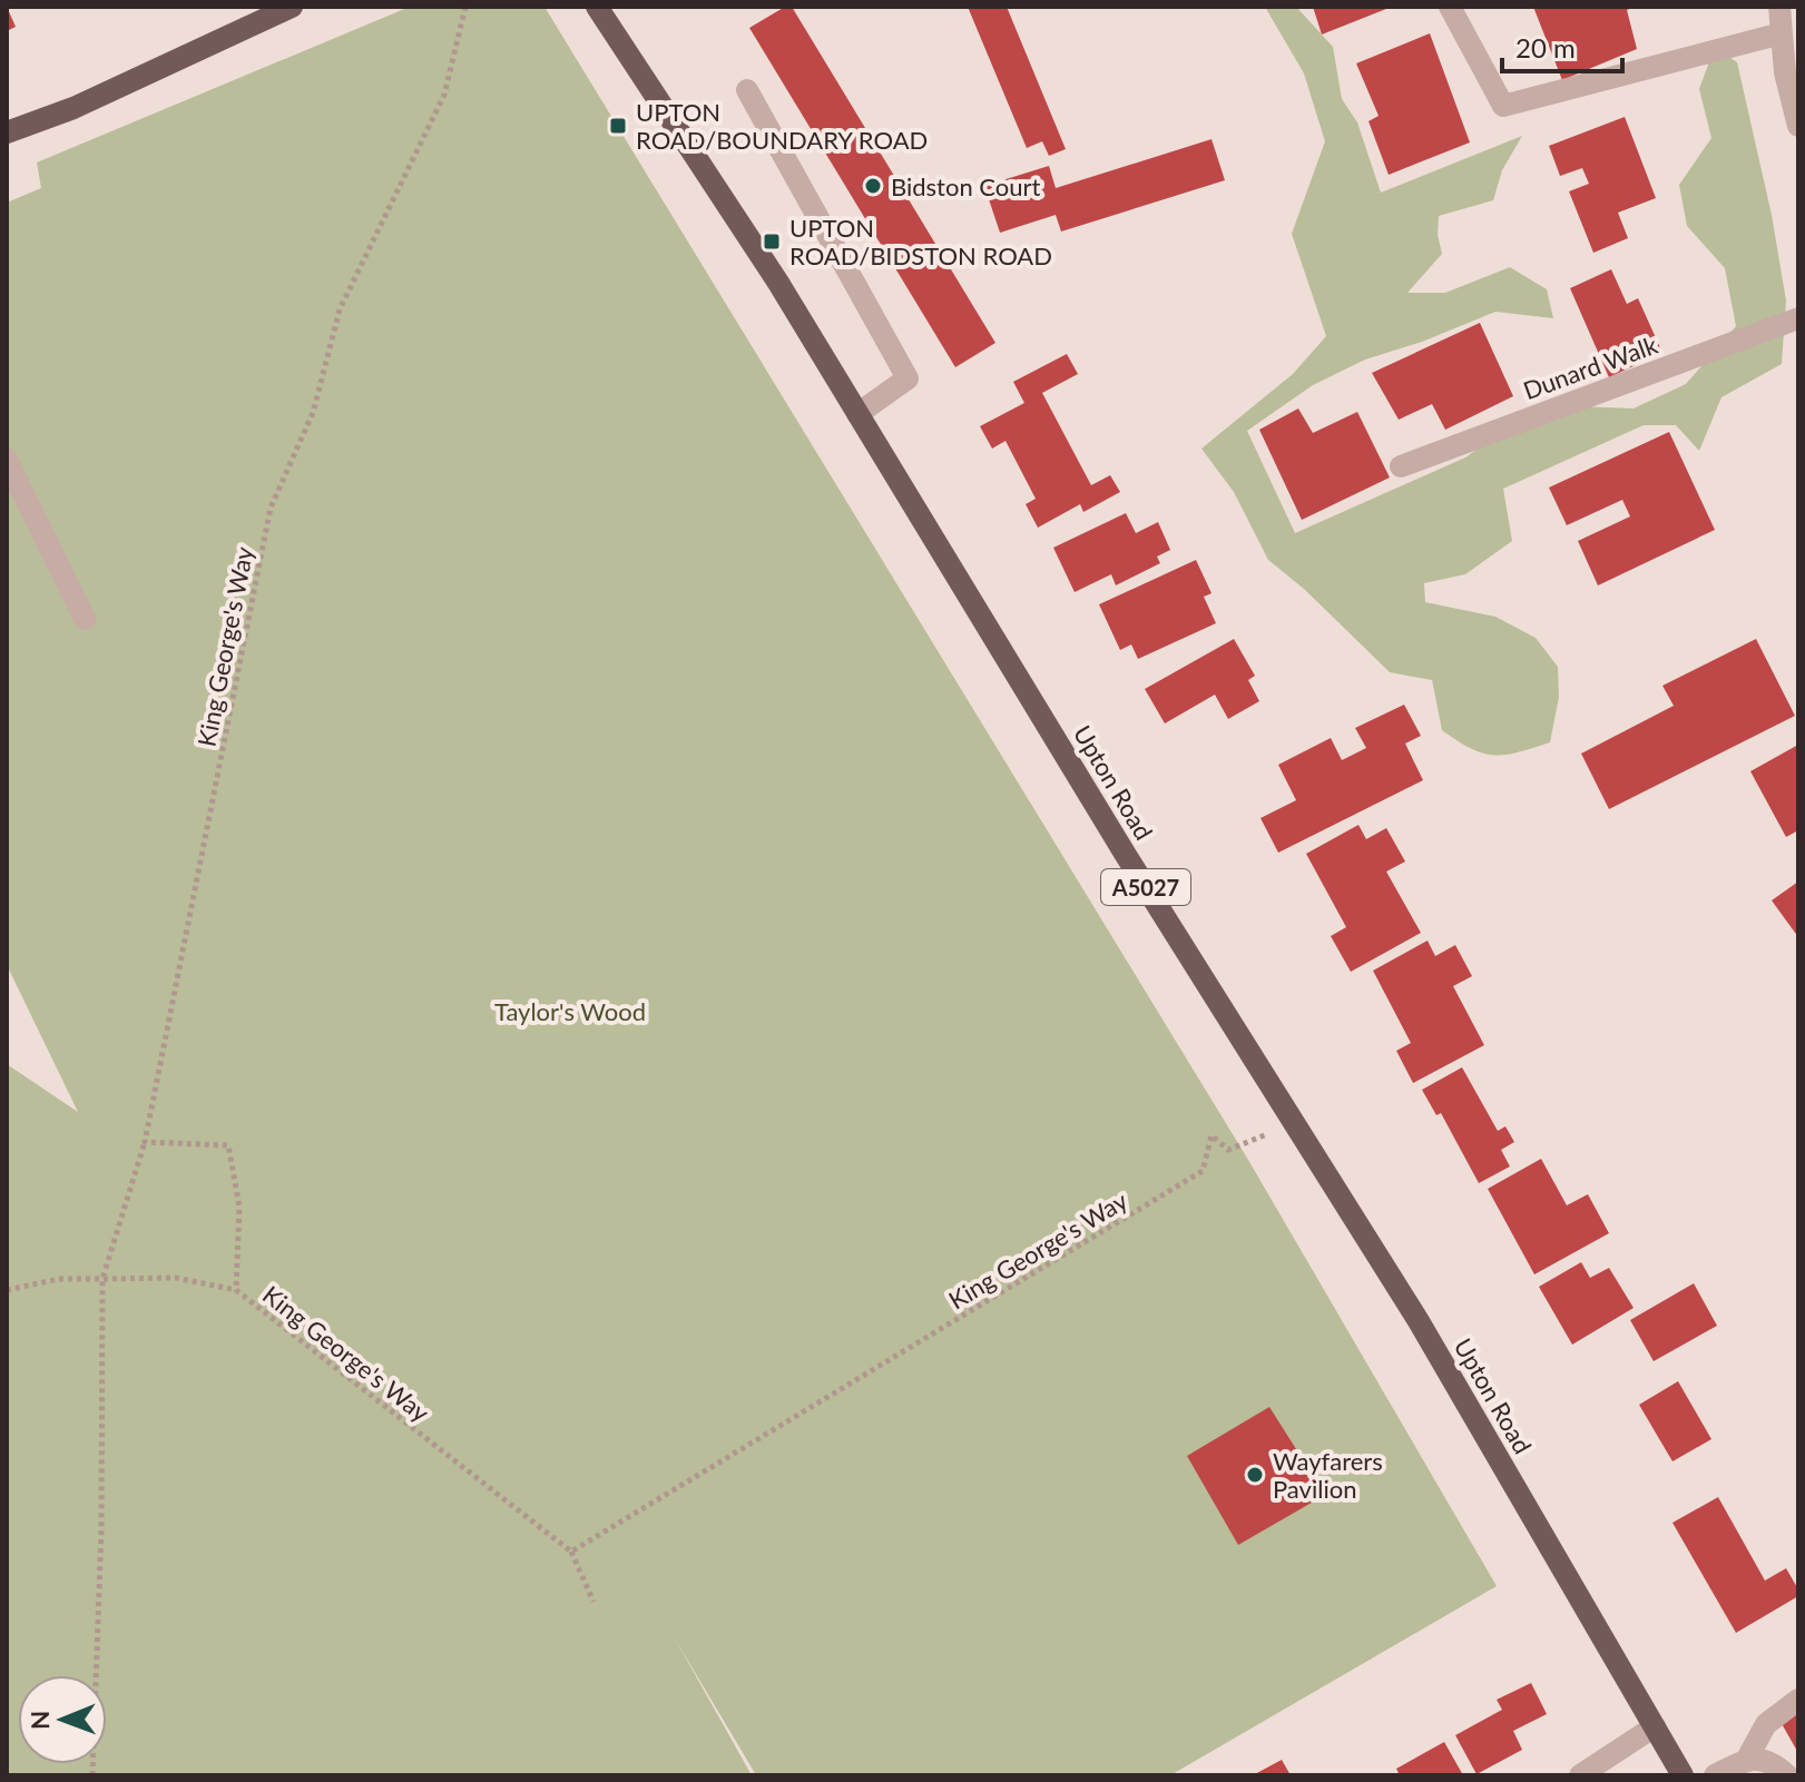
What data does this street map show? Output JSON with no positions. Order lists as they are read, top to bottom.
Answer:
{
  "streets": {
    "main road": ["Upton Road", "A5027"],
    "street": ["Dunard Walk"],
    "path": ["King George's Way"]
  },
  "crossings": [
    ["King George's Way", "Upton Road"]
  ],
  "parks": ["Taylor's Wood"],
  "places": {
    "transit": ["UPTON ROAD/BOUNDARY ROAD", "UPTON ROAD/BIDSTON ROAD"],
    "other": ["Bidston Court", "Wayfarers Pavilion"]
  },
  "scale_bar": "20 m",
  "north": "left"
}
